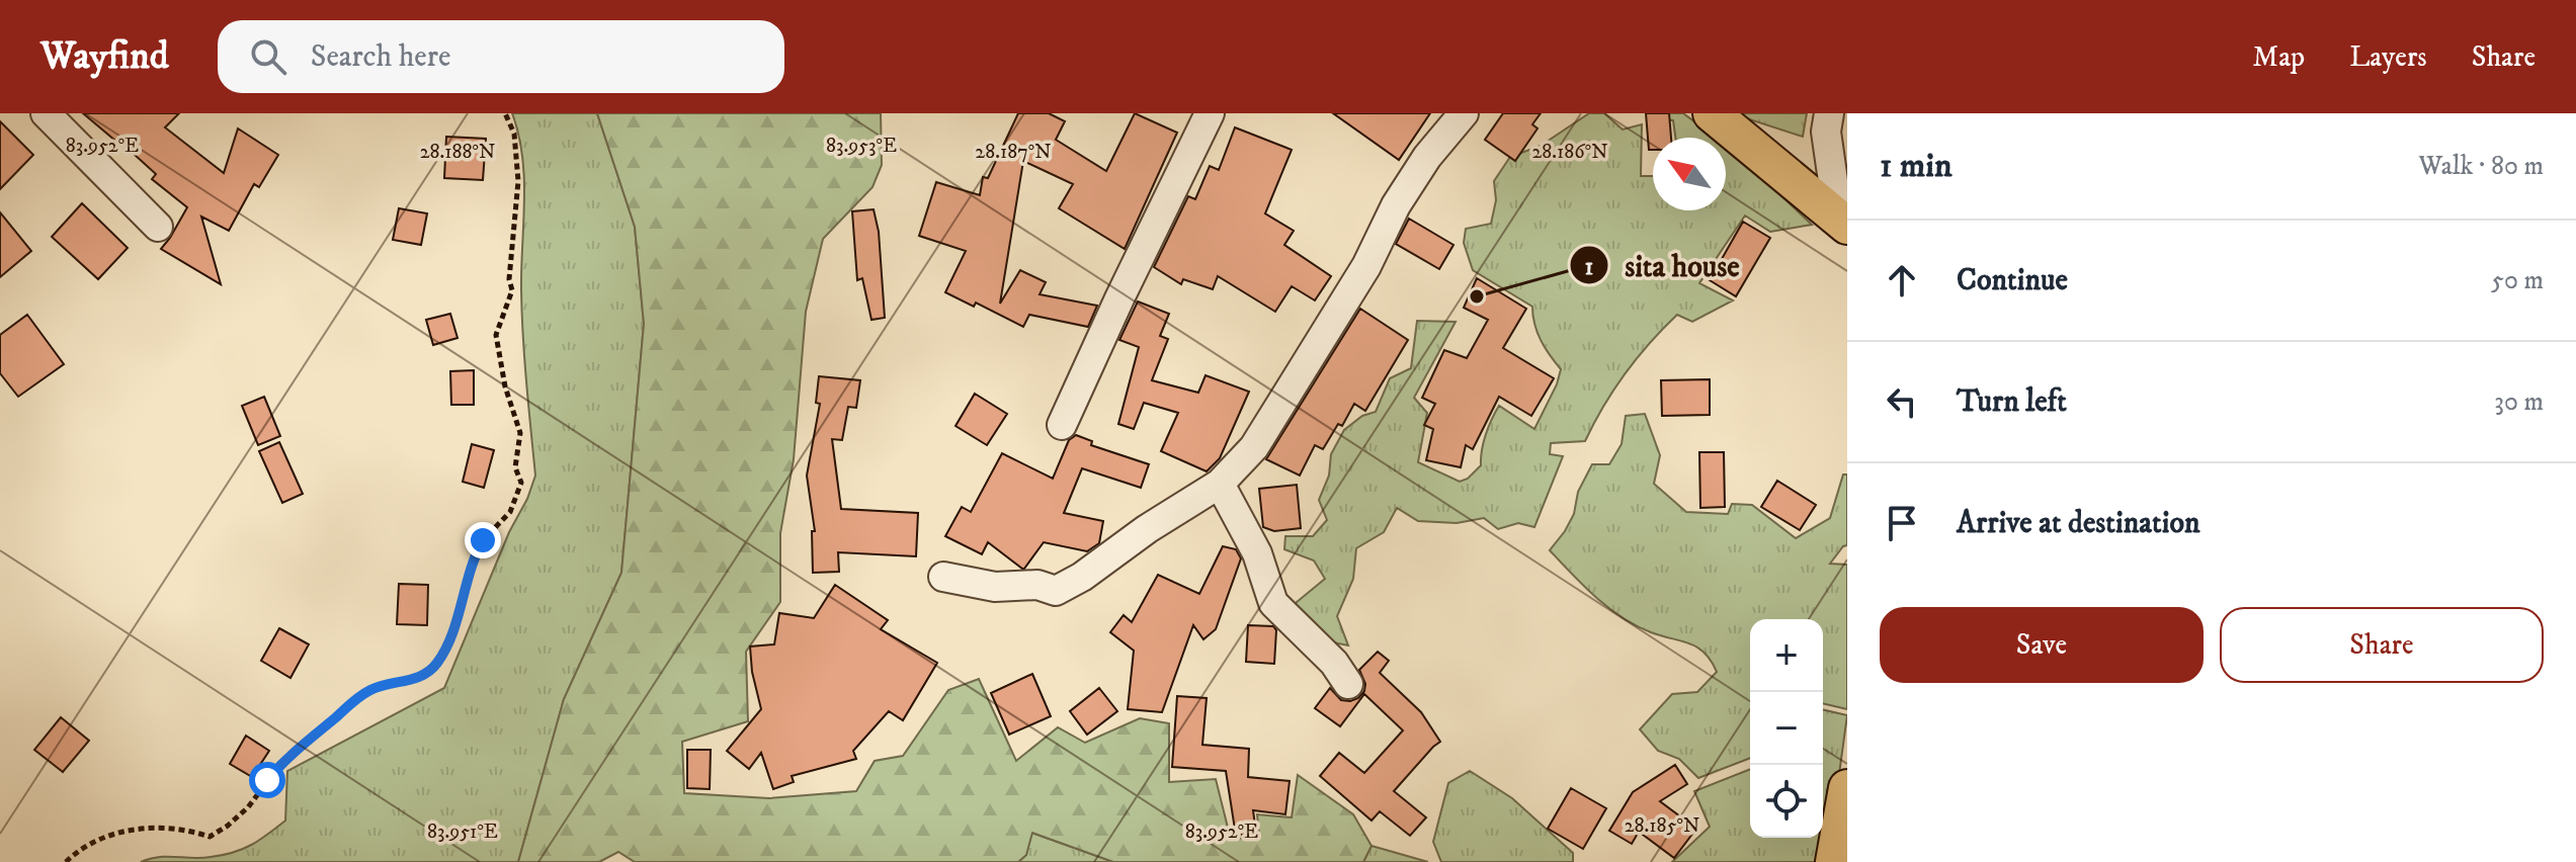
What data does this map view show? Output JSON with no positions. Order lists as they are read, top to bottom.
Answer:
{
  "places": ["sita house"],
  "north": "top left",
  "page": {
    "header": "Wayfind",
    "search": "Search here",
    "nav": ["Map", "Layers", "Share"],
    "heading": ["1 min", "Walk · 80 m"],
    "list": [
      ["Continue", "50 m"],
      ["Turn left", "30 m"],
      "Arrive at destination"
    ],
    "buttons": ["Save", "Share"],
    "map_buttons": ["+", "−"]
  },
  "coordinates": [
    "83.952°E",
    "83.953°E",
    "28.188°N",
    "28.187°N",
    "28.186°N",
    "28.185°N",
    "83.951°E"
  ]
}
